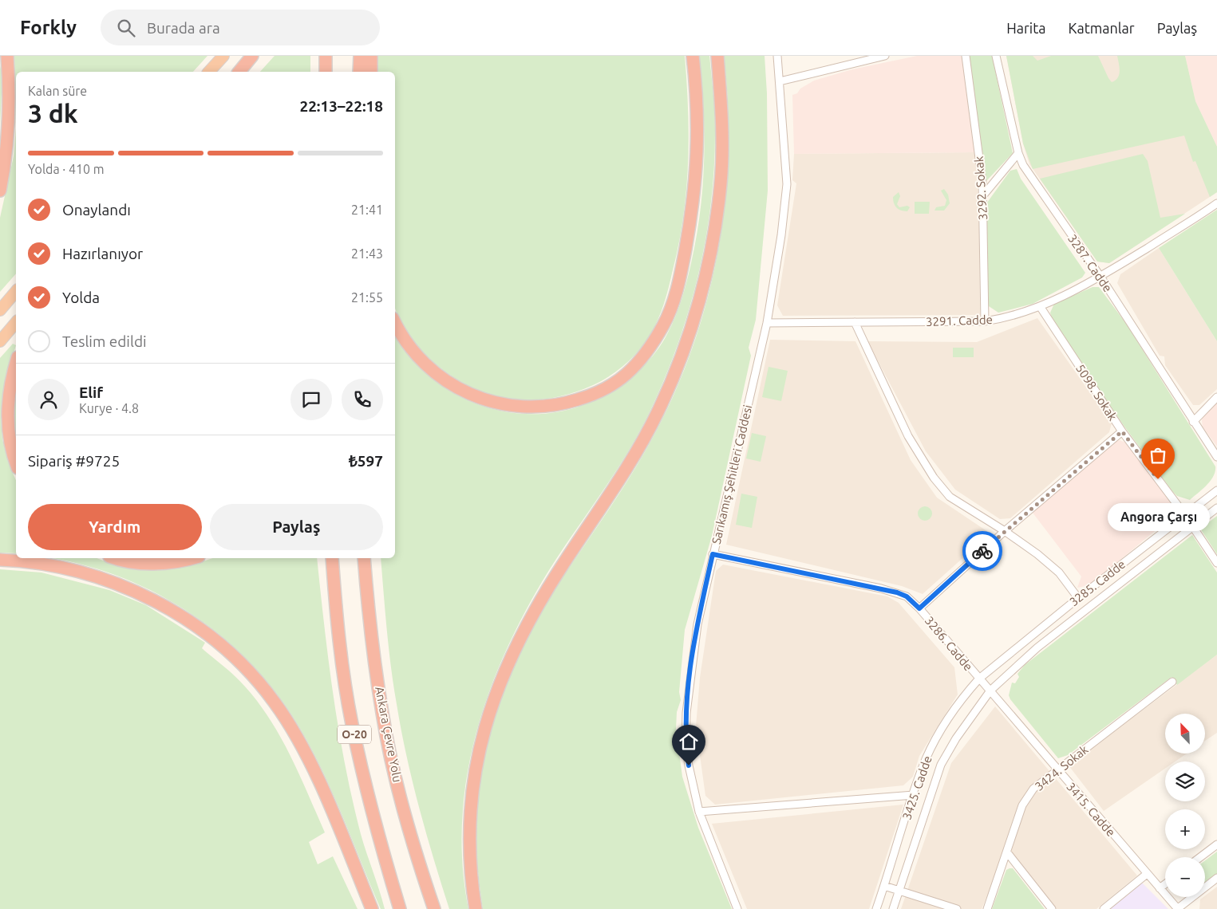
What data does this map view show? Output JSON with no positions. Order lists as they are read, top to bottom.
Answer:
{
  "streets": {
    "highway": ["O-20", "Ankara Çevre Yolu"],
    "street": [
      "3292. Sokak",
      "3287. Cadde",
      "3291. Cadde",
      "5098. Sokak",
      "Sarıkamış Şehitleri Caddesi",
      "3285. Cadde",
      "3286. Cadde",
      "3424. Sokak",
      "3425. Cadde",
      "3415. Cadde"
    ]
  },
  "crossings": [
    ["3292. Sokak", "3291. Cadde"],
    ["3287. Cadde", "3291. Cadde"],
    ["3291. Cadde", "5098. Sokak"],
    ["3291. Cadde", "Sarıkamış Şehitleri Caddesi"],
    ["5098. Sokak", "3285. Cadde"],
    ["Sarıkamış Şehitleri Caddesi", "3286. Cadde"],
    ["3285. Cadde", "3286. Cadde"],
    ["3285. Cadde", "3425. Cadde"],
    ["3285. Cadde", "3415. Cadde"],
    ["3286. Cadde", "3425. Cadde"],
    ["3286. Cadde", "3415. Cadde"],
    ["3424. Sokak", "3415. Cadde"],
    ["3425. Cadde", "3415. Cadde"]
  ],
  "places": ["Angora Çarşı"],
  "north": "top left",
  "page": {
    "header": "Forkly",
    "search": "Burada ara",
    "nav": ["Harita", "Katmanlar", "Paylaş"],
    "heading": ["3 dk", "Kalan süre", "22:13–22:18"],
    "panel": [
      "Elif",
      "Kurye · 4.8",
      "Sipariş #9725",
      "₺597"
    ],
    "bar": "Yolda · 410 m",
    "list": [
      ["Onaylandı", "21:41"],
      ["Hazırlanıyor", "21:43"],
      ["Yolda", "21:55"],
      "Teslim edildi"
    ],
    "buttons": ["Yardım", "Paylaş"],
    "bubble": "Angora Çarşı",
    "map_buttons": ["+", "−"]
  }
}
